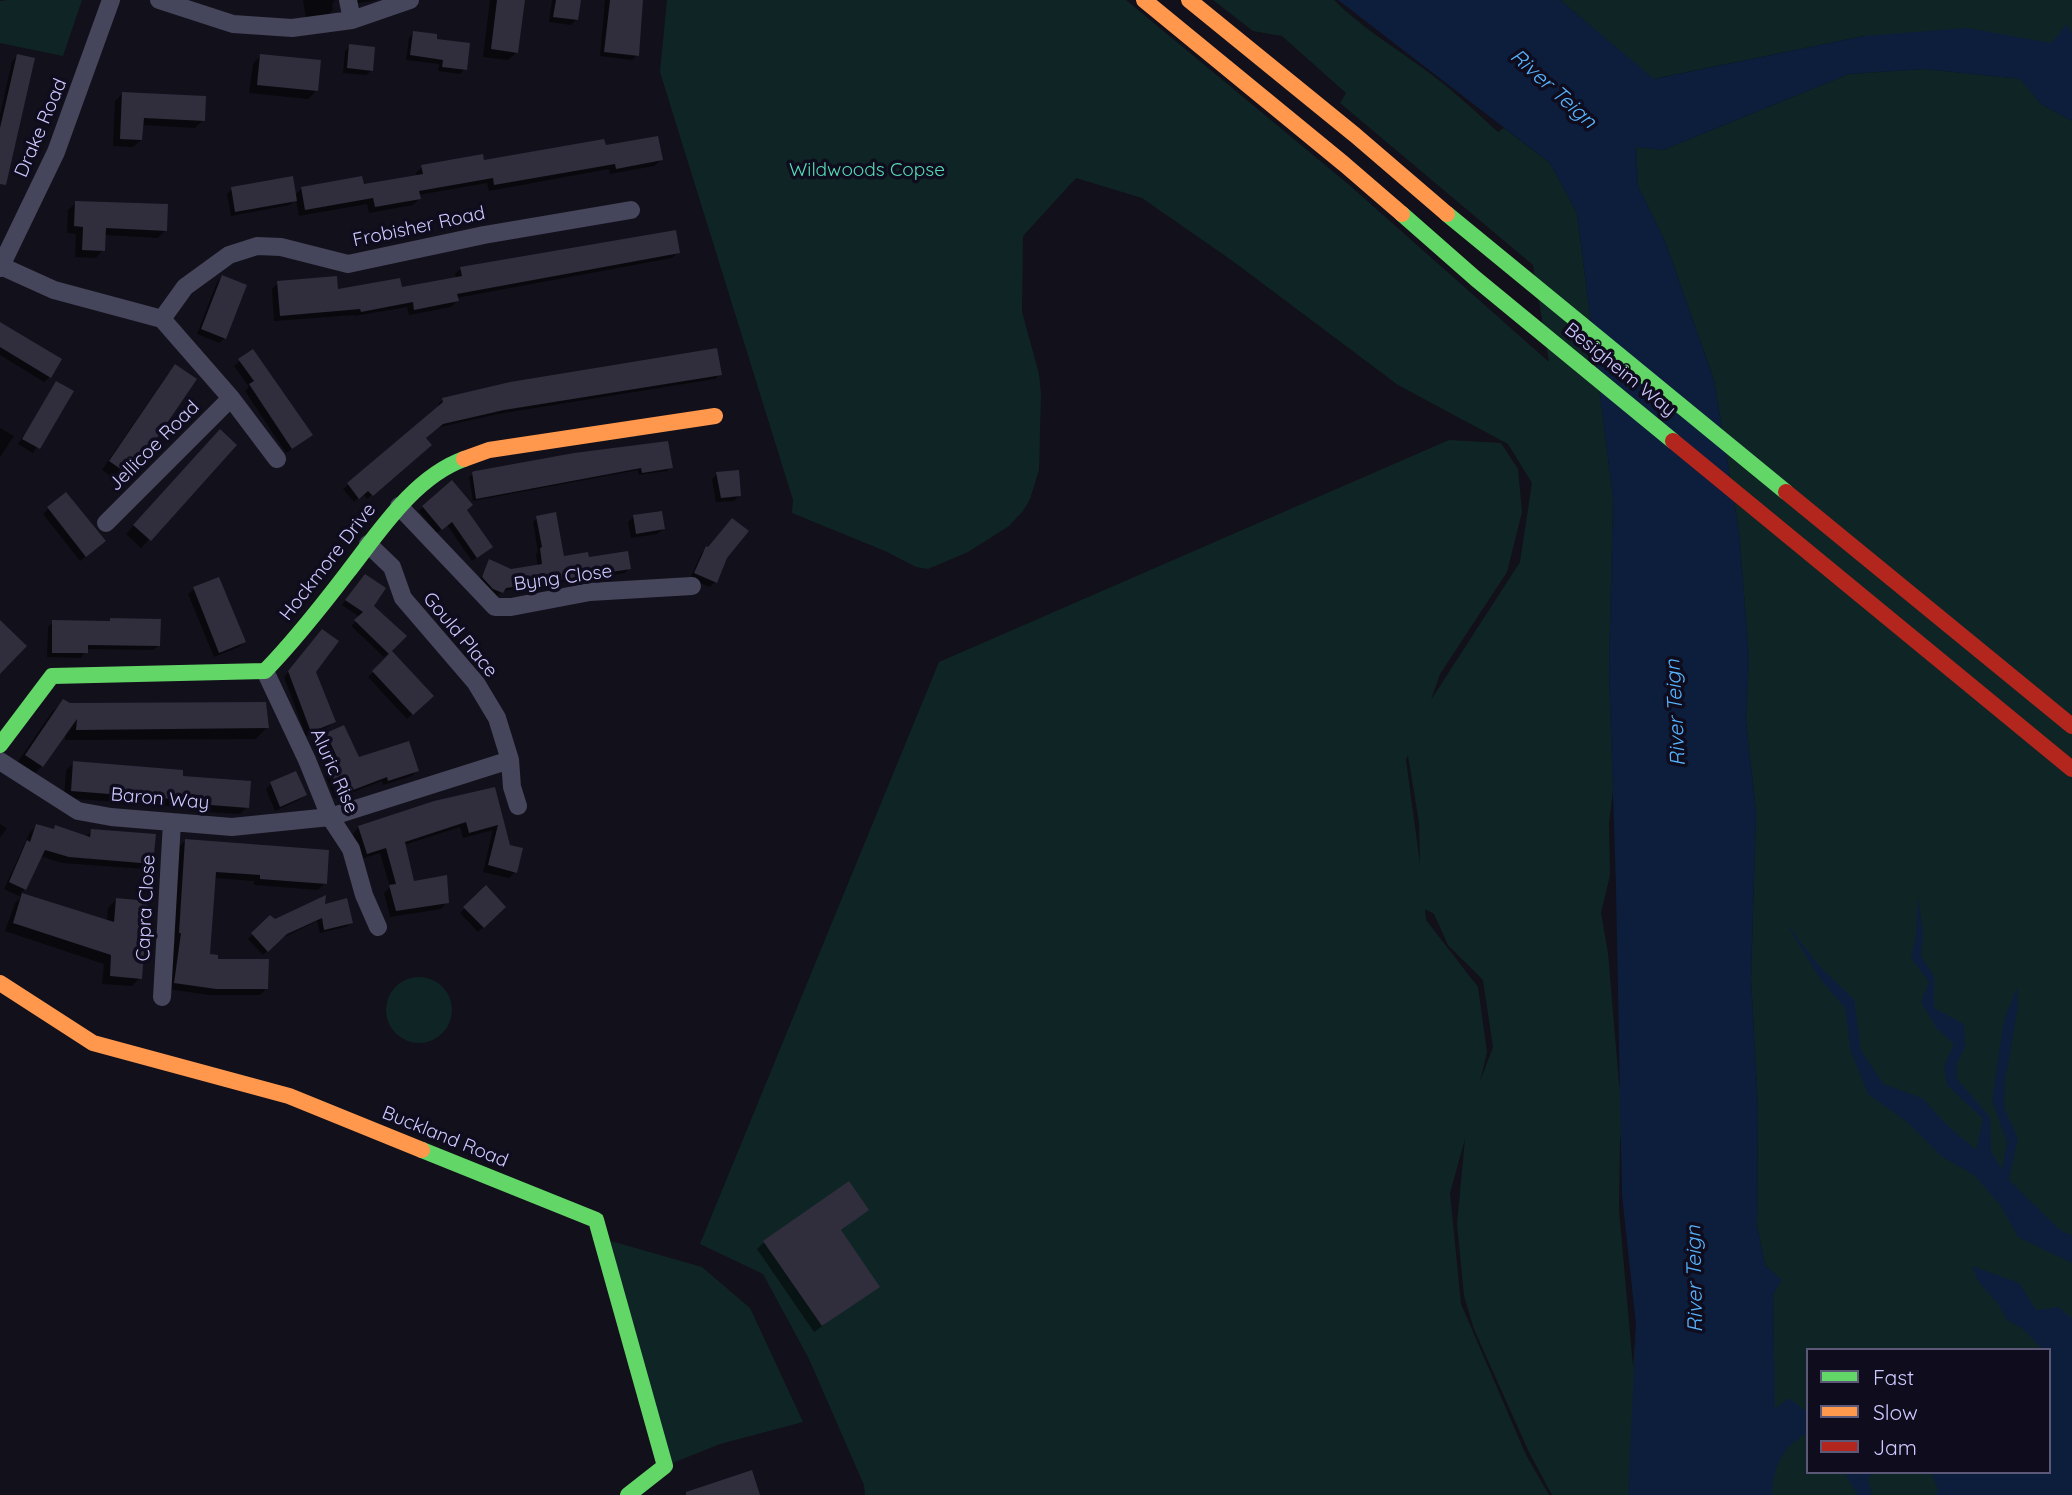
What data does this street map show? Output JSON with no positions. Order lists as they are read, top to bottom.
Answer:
{
  "streets": {
    "main road": ["Besigheim Way", "Hockmore Drive", "Buckland Road"],
    "street": [
      "Drake Road",
      "Frobisher Road",
      "Jellicoe Road",
      "Byng Close",
      "Gould Place",
      "Aluric Rise",
      "Baron Way",
      "Capra Close"
    ]
  },
  "crossings": [
    ["Hockmore Drive", "Byng Close"],
    ["Hockmore Drive", "Gould Place"],
    ["Hockmore Drive", "Aluric Rise"],
    ["Aluric Rise", "Baron Way"],
    ["Baron Way", "Capra Close"]
  ],
  "water": ["River Teign"],
  "parks": ["Wildwoods Copse"],
  "legend": ["Fast", "Slow", "Jam"]
}
